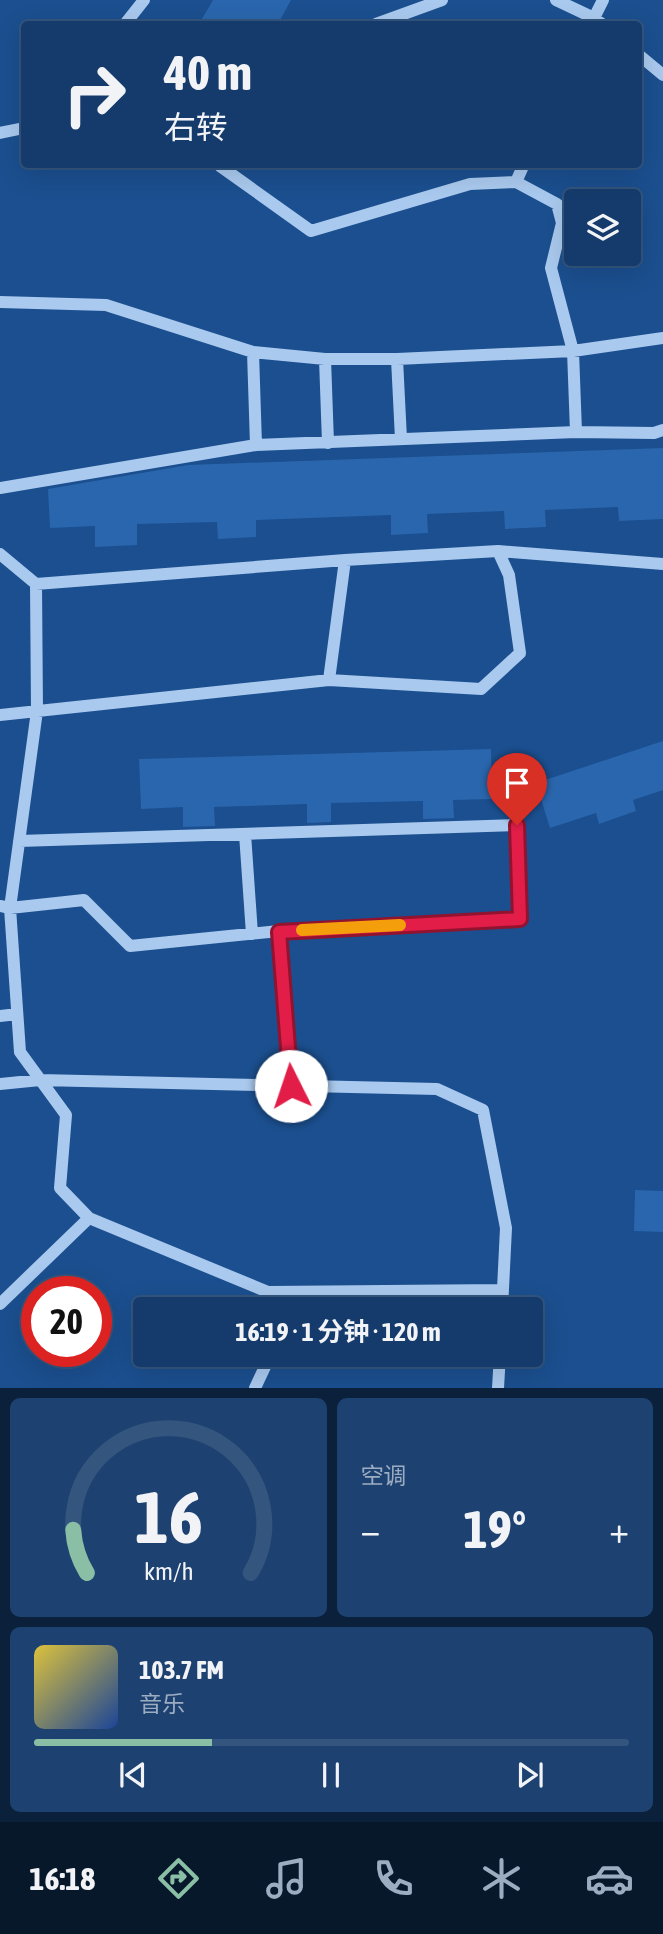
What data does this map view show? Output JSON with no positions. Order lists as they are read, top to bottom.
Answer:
{
  "page": {
    "turn": ["40 m", "右转"],
    "limit": "20",
    "trip": "16:19 · 1 分钟 · 120 m",
    "tile": "空调",
    "heat": ["−", "19°", "+"],
    "song": ["103.7 FM", "音乐"],
    "tabs": "16:18",
    "gauge": ["16", "km/h"]
  }
}
